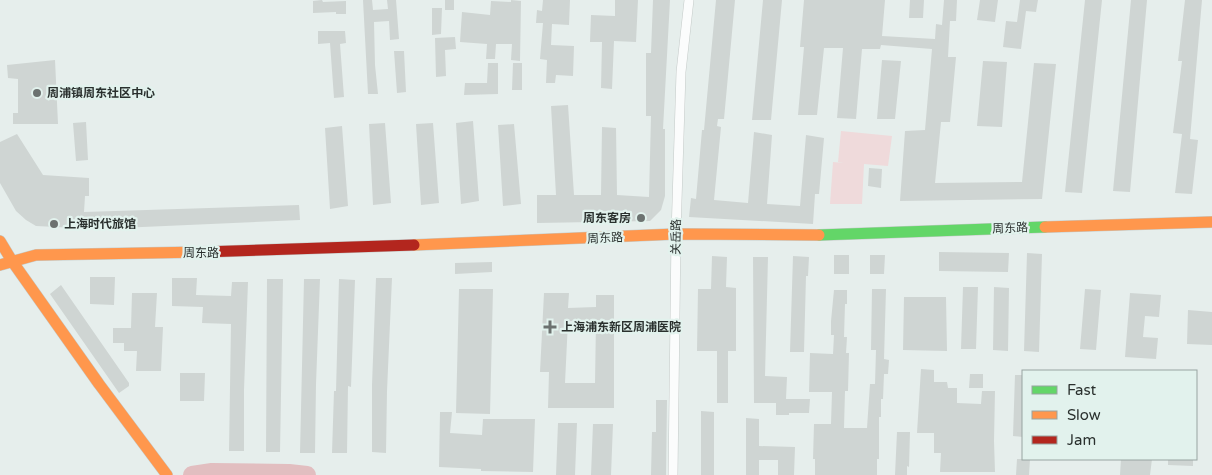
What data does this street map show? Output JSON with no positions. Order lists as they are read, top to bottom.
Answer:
{
  "streets": {
    "street": ["周东路", "关岳路"]
  },
  "crossings": [
    ["周东路", "关岳路"]
  ],
  "places": {
    "other": ["周浦镇周东社区中心", "周东客房", "上海时代旅馆"],
    "health": ["上海浦东新区周浦医院"]
  },
  "legend": ["Fast", "Slow", "Jam"]
}
